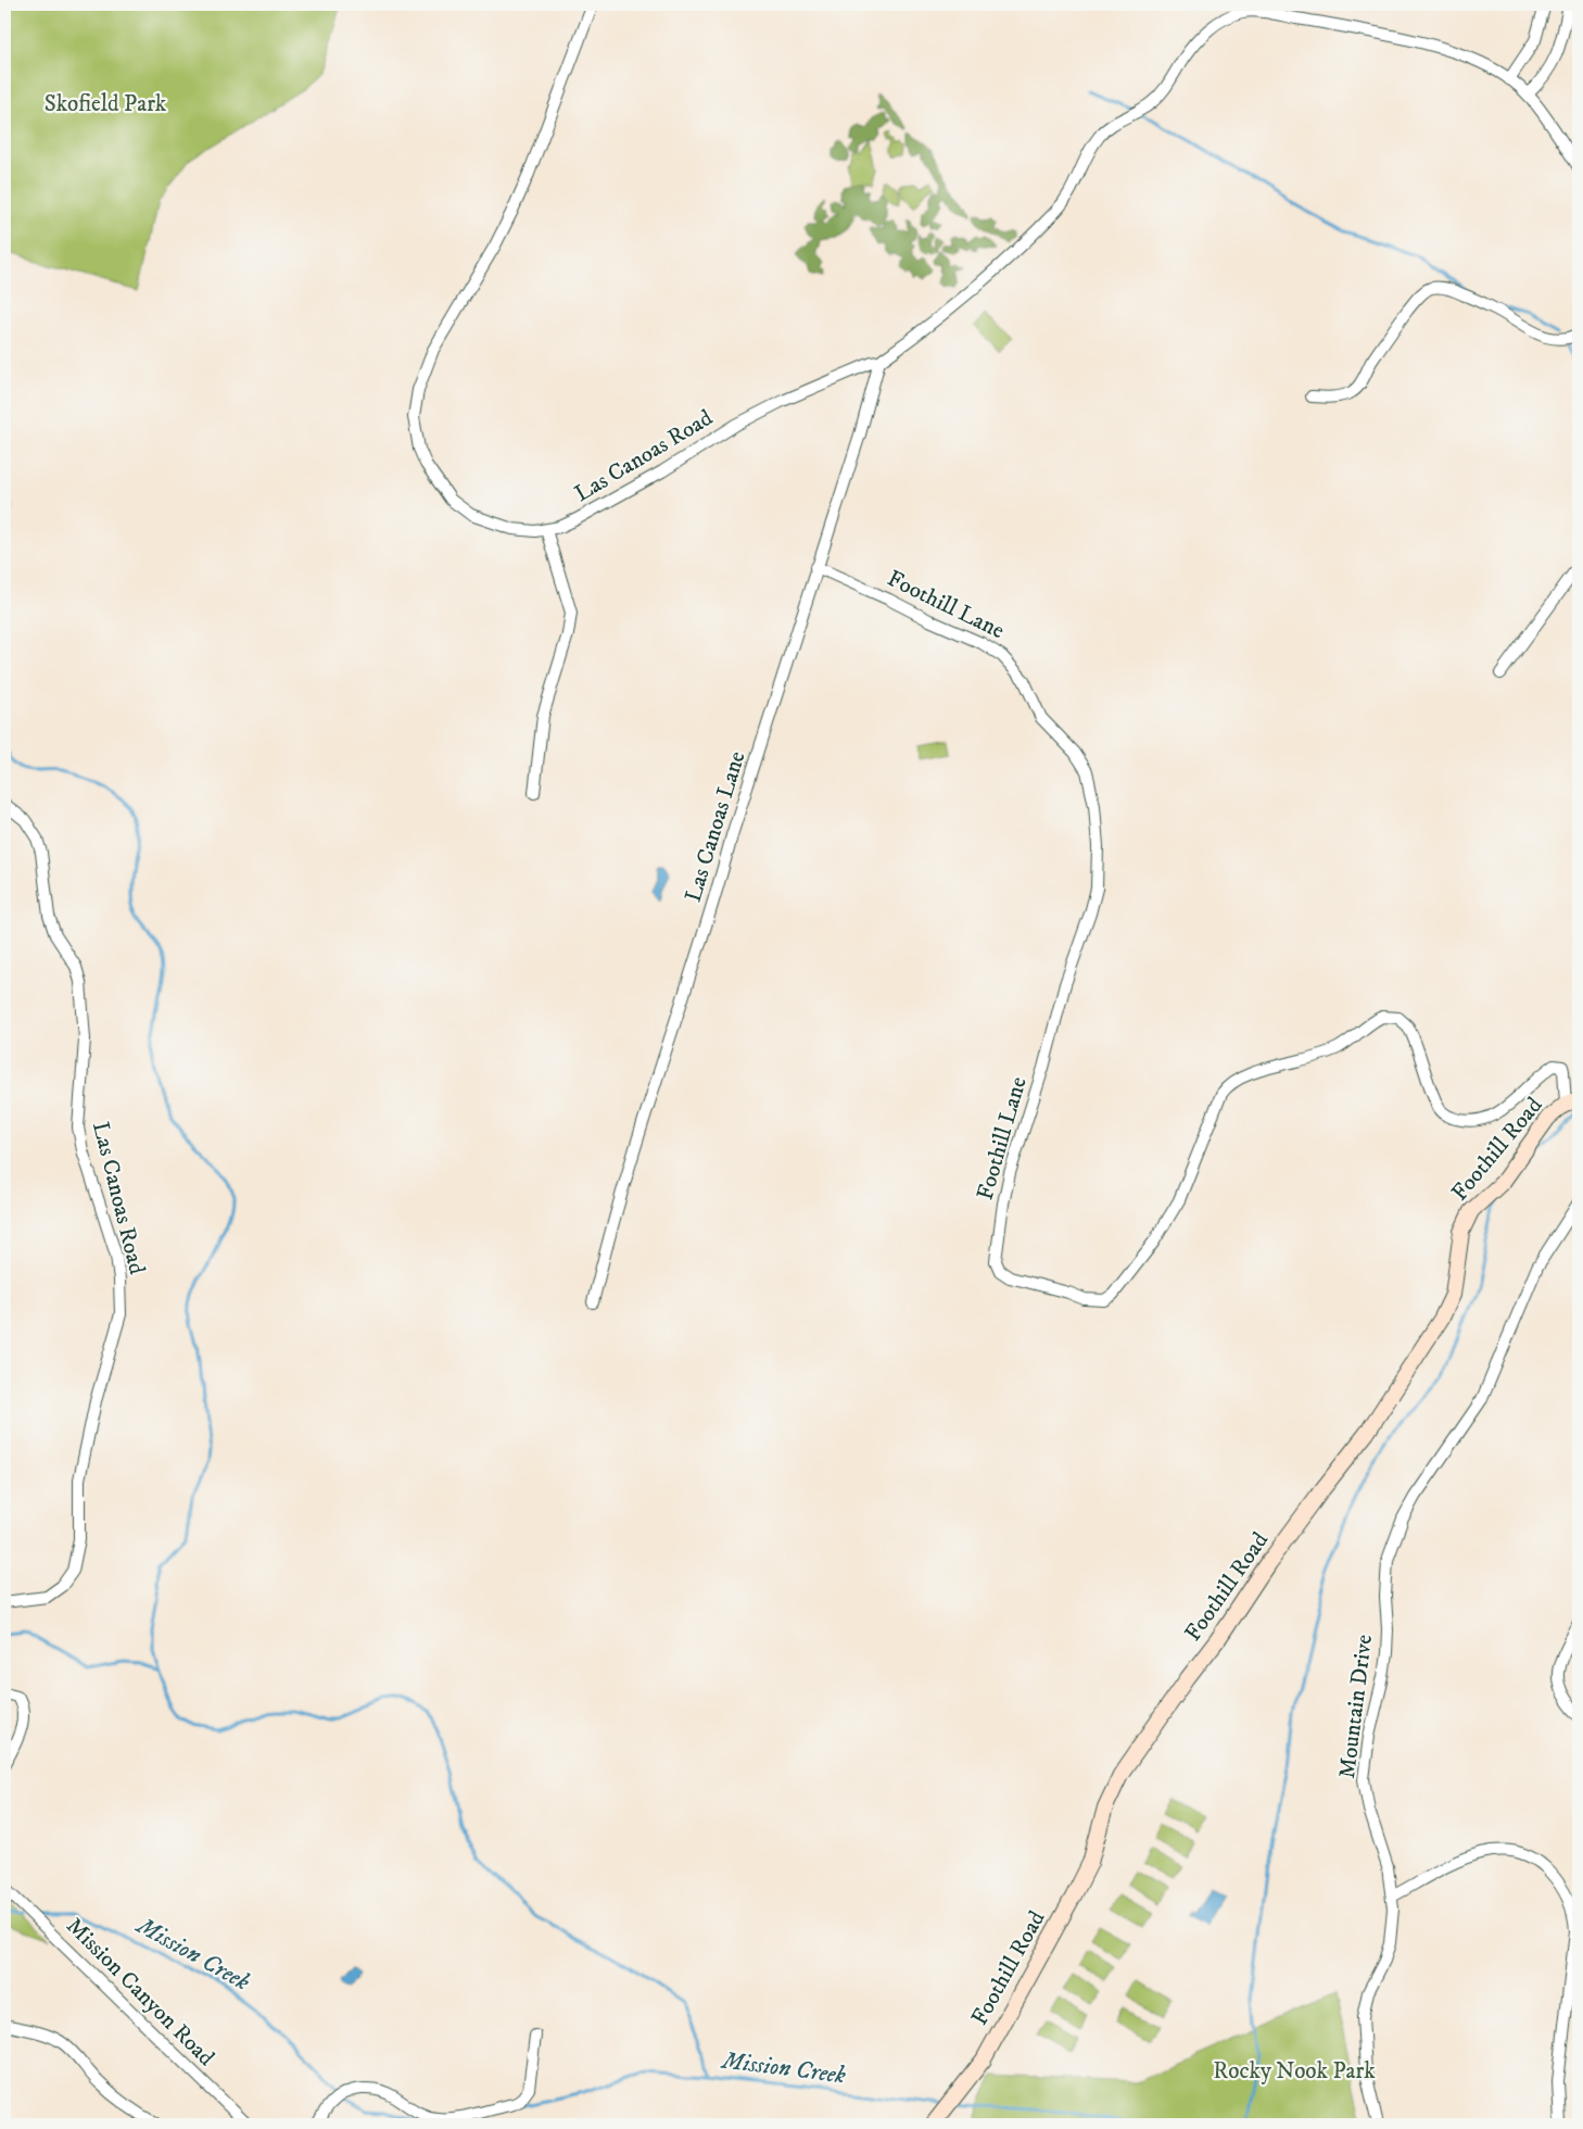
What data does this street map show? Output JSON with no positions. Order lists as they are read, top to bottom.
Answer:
{
  "streets": {
    "main road": ["Foothill Road"],
    "street": [
      "Las Canoas Road",
      "Foothill Lane",
      "Las Canoas Lane",
      "Mountain Drive",
      "Mission Canyon Road"
    ]
  },
  "crossings": [
    ["Las Canoas Road", "Las Canoas Lane"],
    ["Foothill Lane", "Las Canoas Lane"],
    ["Foothill Lane", "Foothill Road"]
  ],
  "water": ["Mission Creek"],
  "parks": ["Skofield Park", "Rocky Nook Park"]
}
